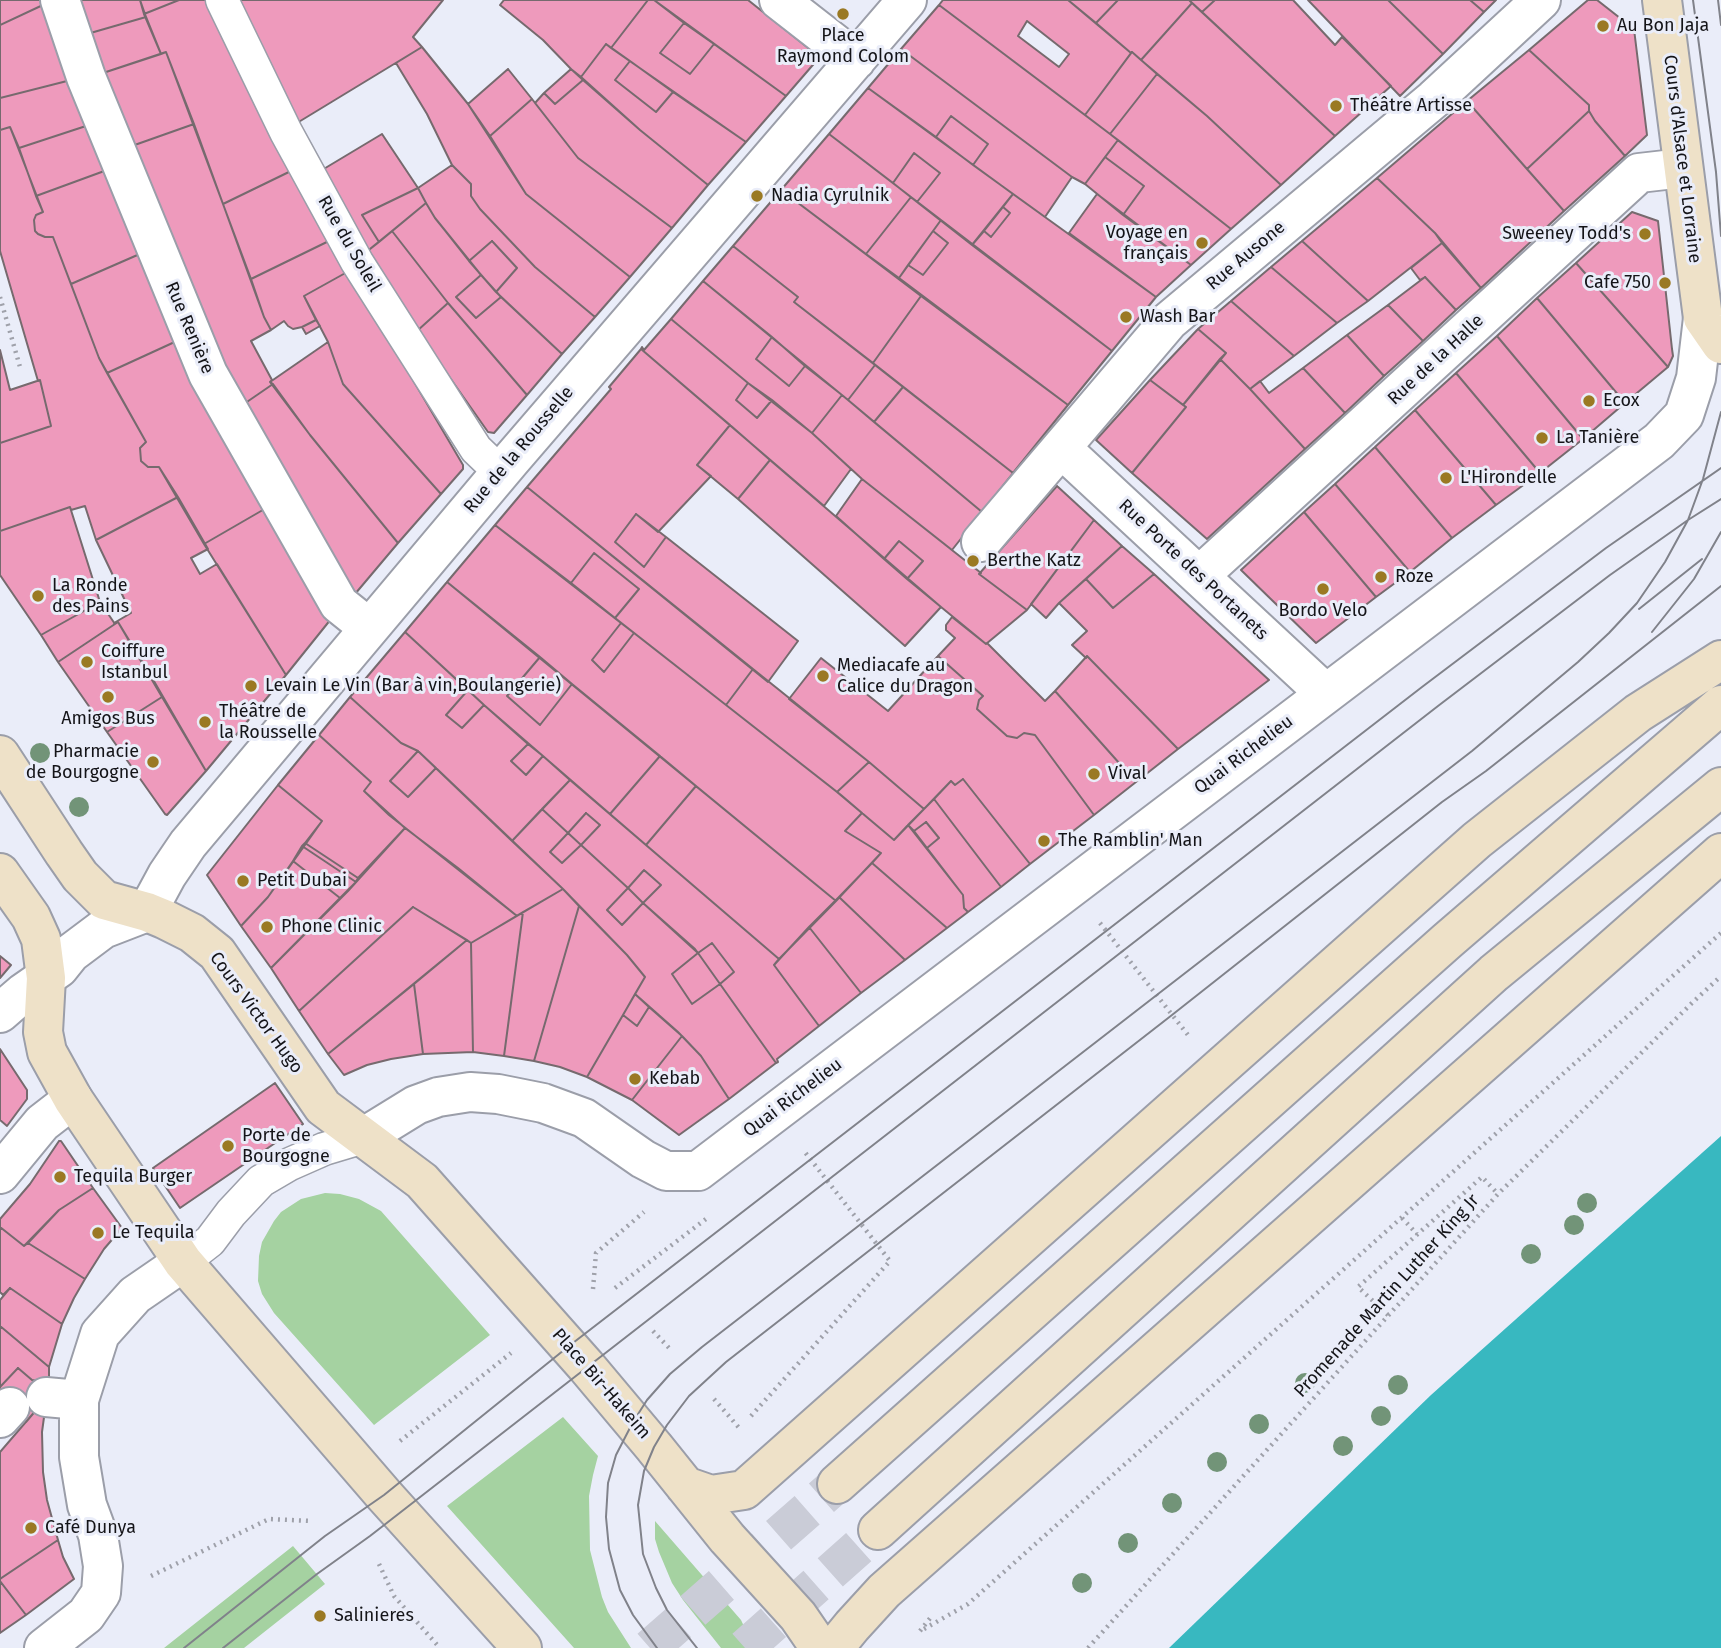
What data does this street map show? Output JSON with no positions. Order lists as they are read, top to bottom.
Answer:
{
  "streets": {
    "main road": ["Cours d'Alsace et Lorraine", "Cours Victor Hugo", "Place Bir-Hakeim"],
    "street": [
      "Rue Ausone",
      "Rue Renière",
      "Rue de la Halle",
      "Rue de la Rousselle",
      "Rue Porte des Portanets",
      "Quai Richelieu"
    ],
    "lane": ["Rue du Soleil"],
    "path": ["Promenade Martin Luther King Jr"]
  },
  "crossings": [
    ["Cours d'Alsace et Lorraine", "Rue de la Halle"],
    ["Cours d'Alsace et Lorraine", "Quai Richelieu"],
    ["Rue du Soleil", "Rue de la Rousselle"],
    ["Rue Ausone", "Rue Porte des Portanets"],
    ["Rue Renière", "Rue de la Rousselle"],
    ["Rue de la Halle", "Rue Porte des Portanets"],
    ["Rue de la Rousselle", "Cours Victor Hugo"],
    ["Rue Porte des Portanets", "Quai Richelieu"],
    ["Quai Richelieu", "Cours Victor Hugo"],
    ["Quai Richelieu", "Place Bir-Hakeim"],
    ["Cours Victor Hugo", "Place Bir-Hakeim"]
  ],
  "places": [
    "Place Raymond Colom",
    "Au Bon Jaja",
    "Théâtre Artisse",
    "Nadia Cyrulnik",
    "Sweeney Todd's",
    "Voyage en français",
    "Cafe 750",
    "Wash Bar",
    "Ecox",
    "La Tanière",
    "L'Hirondelle",
    "Berthe Katz",
    "Roze",
    "Bordo Velo",
    "La Ronde des Pains",
    "Coiffure Istanbul",
    "Mediacafe au Calice du Dragon",
    "Levain Le Vin (Bar à vin,Boulangerie)",
    "Amigos Bus",
    "Théâtre de la Rousselle",
    "Pharmacie de Bourgogne",
    "Vival",
    "The Ramblin' Man",
    "Petit Dubai",
    "Phone Clinic",
    "Kebab",
    "Porte de Bourgogne",
    "Tequila Burger",
    "Le Tequila",
    "Café Dunya",
    "Salinieres"
  ]
}
